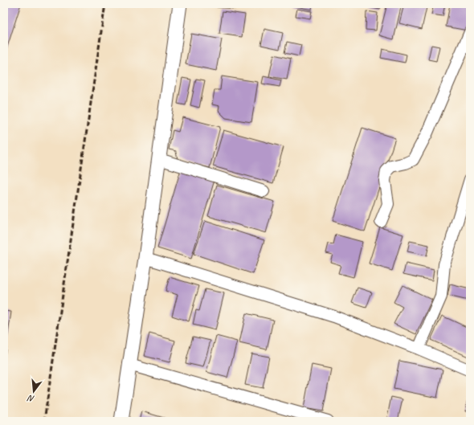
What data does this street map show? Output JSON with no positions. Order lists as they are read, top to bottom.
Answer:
{
  "north": "bottom"
}
